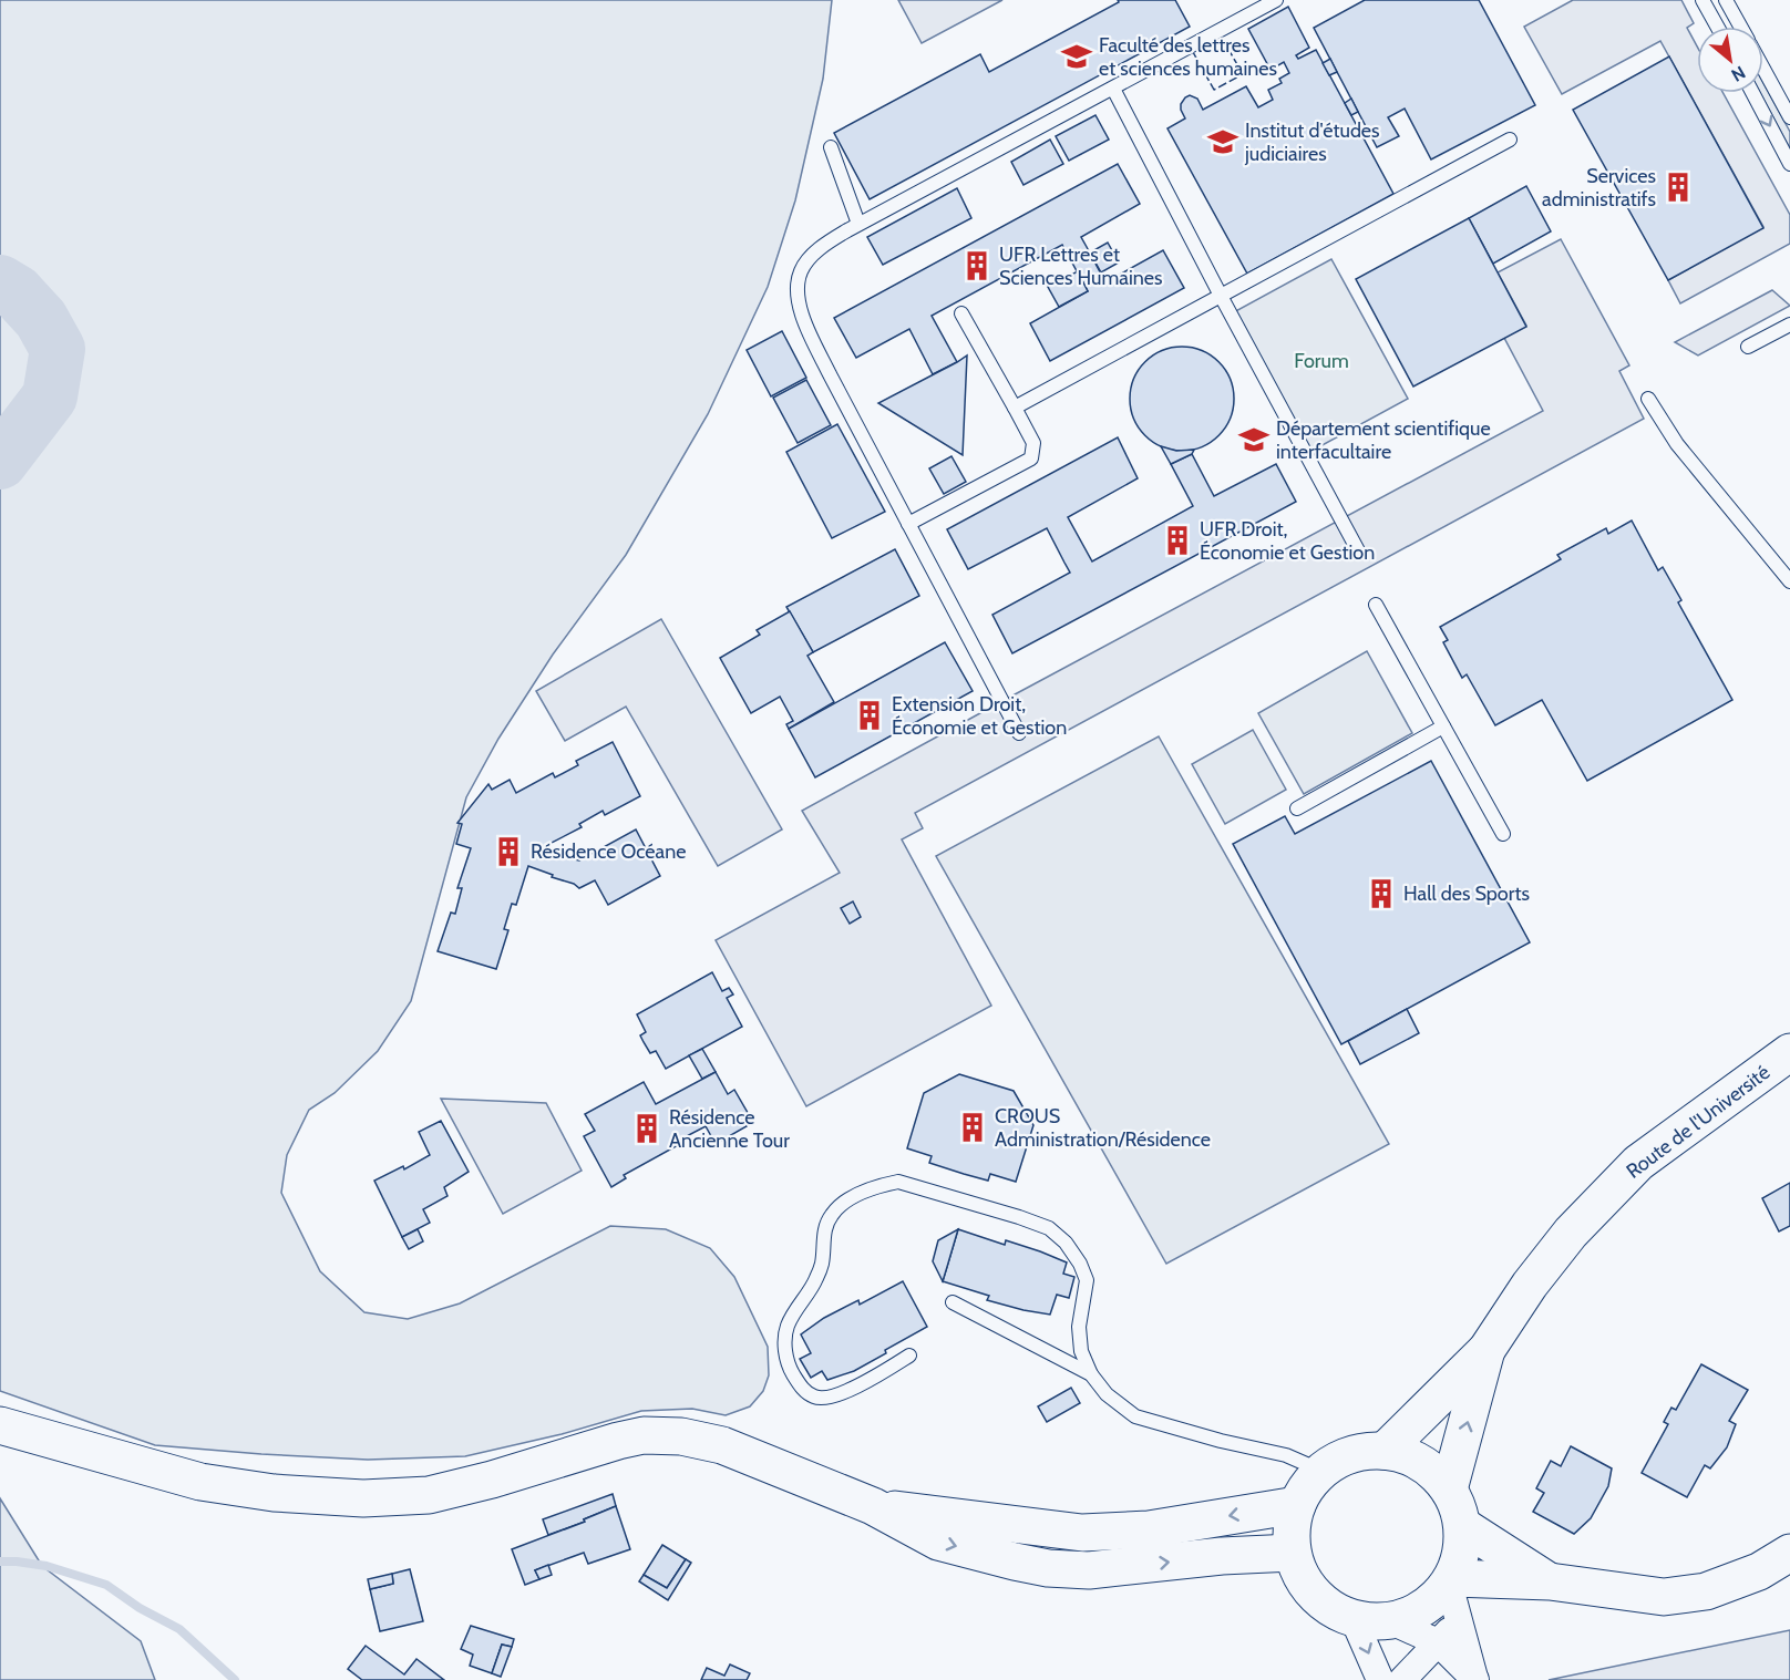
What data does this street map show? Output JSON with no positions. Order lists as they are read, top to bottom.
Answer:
{
  "streets": {
    "main road": ["Route de l'Université"]
  },
  "parks": ["Forum"],
  "places": {
    "school or university": ["Faculté des lettres et sciences humaines", "Institut d'études judiciaires", "Département scientifique interfacultaire"],
    "building": [
      "Services administratifs",
      "UFR Lettres et Sciences Humaines",
      "UFR Droit, Économie et Gestion",
      "Extension Droit, Économie et Gestion",
      "Résidence Océane",
      "Hall des Sports",
      "CROUS Administration/Résidence",
      "Résidence Ancienne Tour"
    ]
  },
  "north": "bottom right"
}
